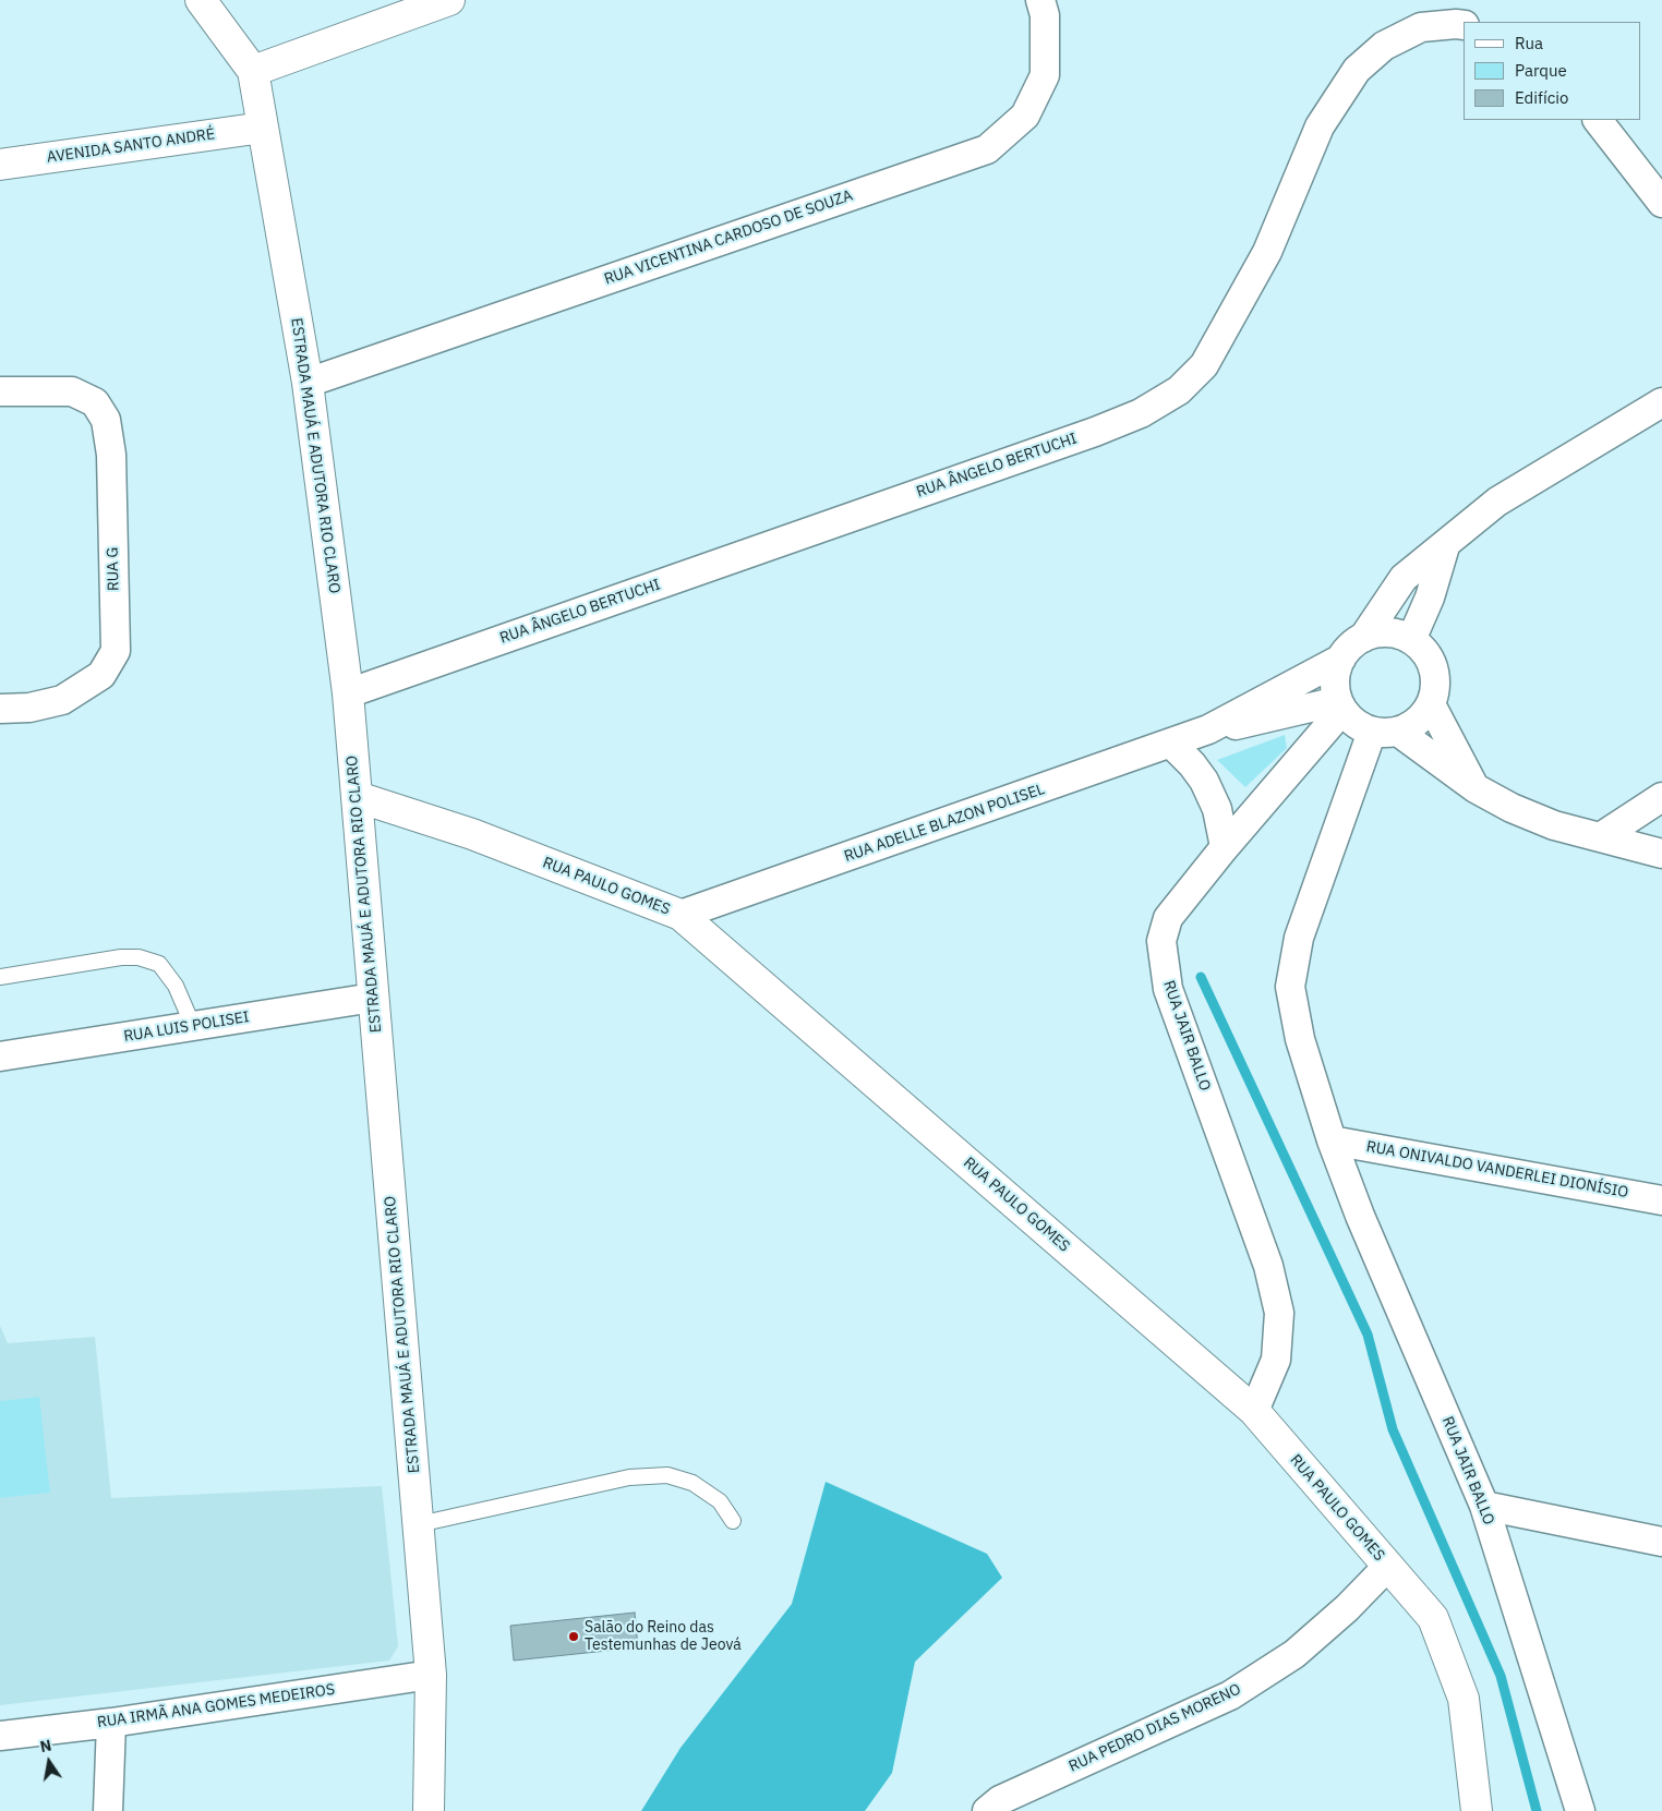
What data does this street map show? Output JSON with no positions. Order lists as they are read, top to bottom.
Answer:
{
  "streets": {
    "main road": ["AVENIDA SANTO ANDRÉ", "ESTRADA MAUÁ E ADUTORA RIO CLARO", "RUA PAULO GOMES"],
    "street": [
      "RUA VICENTINA CARDOSO DE SOUZA",
      "RUA ÂNGELO BERTUCHI",
      "RUA G",
      "RUA ADELLE BLAZON POLISEL",
      "RUA LUIS POLISEI",
      "RUA JAIR BALLO",
      "RUA ONIVALDO VANDERLEI DIONÍSIO",
      "RUA IRMÃ ANA GOMES MEDEIROS",
      "RUA PEDRO DIAS MORENO"
    ]
  },
  "crossings": [
    ["AVENIDA SANTO ANDRÉ", "ESTRADA MAUÁ E ADUTORA RIO CLARO"],
    ["RUA VICENTINA CARDOSO DE SOUZA", "ESTRADA MAUÁ E ADUTORA RIO CLARO"],
    ["ESTRADA MAUÁ E ADUTORA RIO CLARO", "RUA ÂNGELO BERTUCHI"],
    ["ESTRADA MAUÁ E ADUTORA RIO CLARO", "RUA PAULO GOMES"],
    ["ESTRADA MAUÁ E ADUTORA RIO CLARO", "RUA LUIS POLISEI"],
    ["ESTRADA MAUÁ E ADUTORA RIO CLARO", "RUA IRMÃ ANA GOMES MEDEIROS"],
    ["RUA ADELLE BLAZON POLISEL", "RUA PAULO GOMES"],
    ["RUA ADELLE BLAZON POLISEL", "RUA JAIR BALLO"],
    ["RUA PAULO GOMES", "RUA JAIR BALLO"],
    ["RUA PAULO GOMES", "RUA PEDRO DIAS MORENO"],
    ["RUA JAIR BALLO", "RUA ONIVALDO VANDERLEI DIONÍSIO"]
  ],
  "places": ["Salão do Reino das Testemunhas de Jeová"],
  "legend": ["Rua", "Parque", "Edifício"],
  "north": "top"
}
